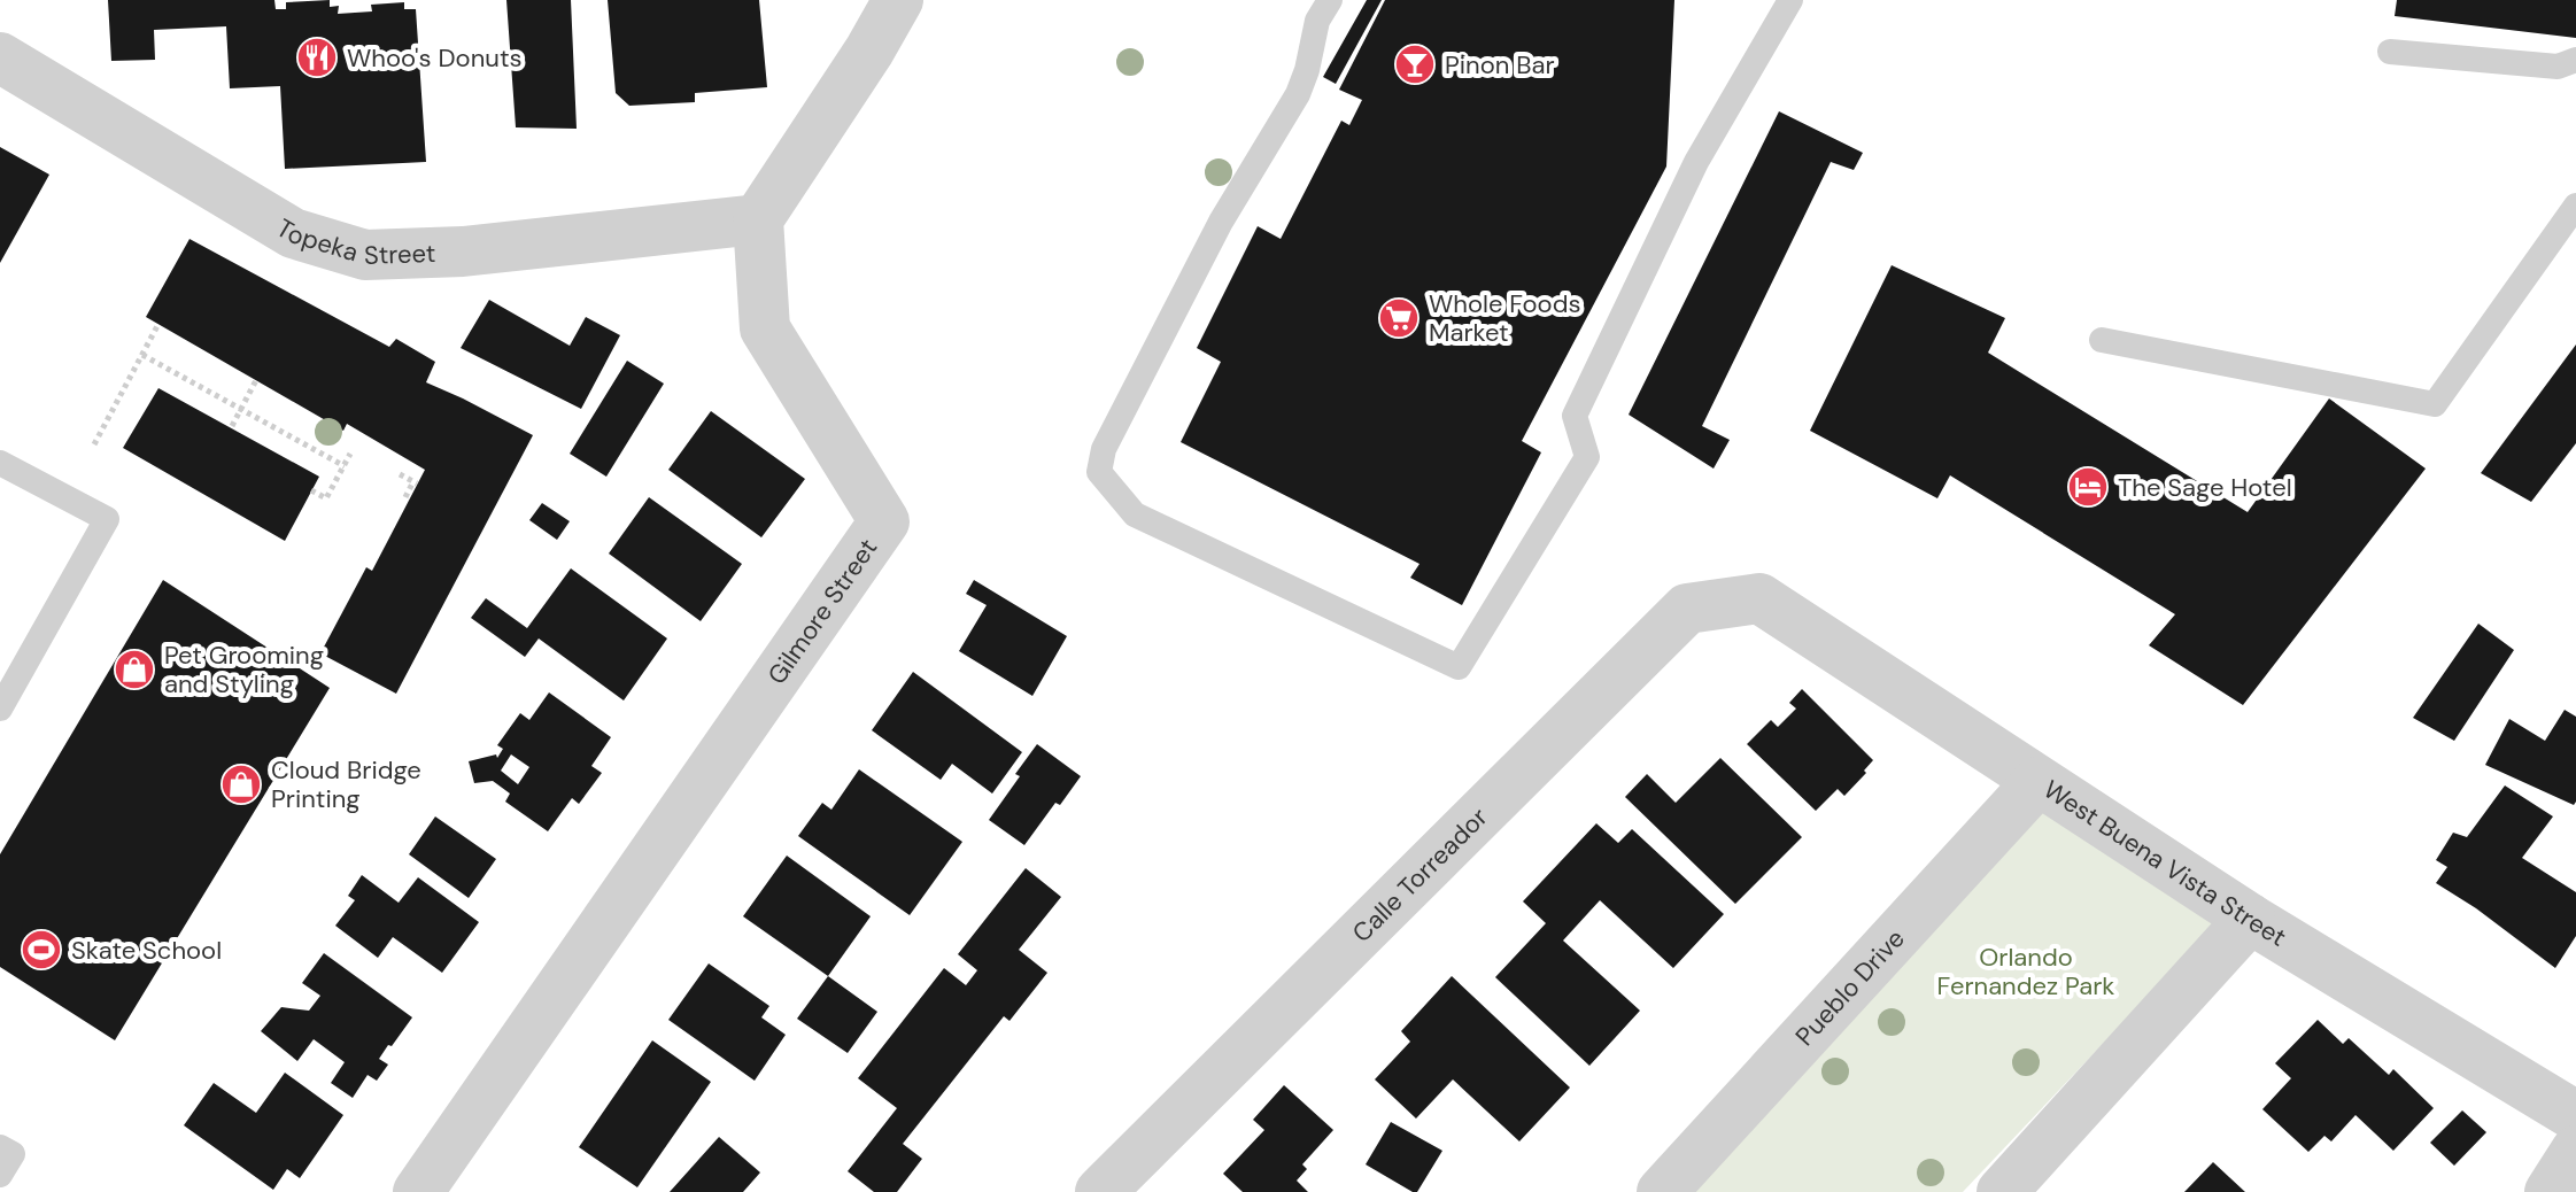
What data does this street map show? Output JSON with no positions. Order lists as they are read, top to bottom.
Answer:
{
  "streets": {
    "street": [
      "Topeka Street",
      "Gilmore Street",
      "West Buena Vista Street",
      "Calle Torreador",
      "Pueblo Drive"
    ]
  },
  "crossings": [
    ["Topeka Street", "Gilmore Street"],
    ["West Buena Vista Street", "Calle Torreador"],
    ["West Buena Vista Street", "Pueblo Drive"]
  ],
  "parks": ["Orlando Fernandez Park"],
  "places": {
    "restaurant": ["Whoo's Donuts"],
    "bar": ["Pinon Bar"],
    "supermarket": ["Whole Foods Market"],
    "hotel": ["The Sage Hotel"],
    "shop": ["Pet Grooming and Styling", "Cloud Bridge Printing"],
    "sports": ["Skate School"]
  }
}
